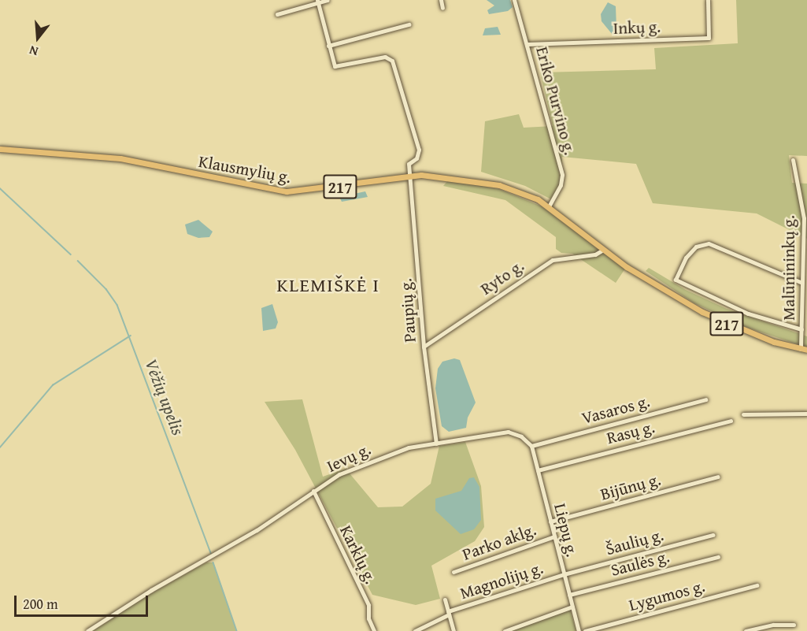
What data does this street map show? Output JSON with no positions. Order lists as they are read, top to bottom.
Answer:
{
  "streets": {
    "main road": ["Klausmylių g.", "217"],
    "street": [
      "Inkų g.",
      "Eriko Purvino g.",
      "Malūnininkų g.",
      "Ryto g.",
      "Paupių g.",
      "Vasaros g.",
      "Rasų g.",
      "Ievų g.",
      "Bijūnų g.",
      "Liepų g.",
      "Parko aklg.",
      "Šaulių g.",
      "Karklų g.",
      "Saulės g.",
      "Magnolijų g.",
      "Lygumos g."
    ]
  },
  "crossings": [
    ["Inkų g.", "Eriko Purvino g."],
    ["Eriko Purvino g.", "Klausmylių g."],
    ["Klausmylių g.", "Malūnininkų g."],
    ["Klausmylių g.", "Ryto g."],
    ["Klausmylių g.", "Paupių g."],
    ["Ryto g.", "Paupių g."],
    ["Paupių g.", "Ievų g."],
    ["Vasaros g.", "Ievų g."],
    ["Vasaros g.", "Liepų g."],
    ["Rasų g.", "Liepų g."],
    ["Ievų g.", "Liepų g."],
    ["Ievų g.", "Karklų g."],
    ["Bijūnų g.", "Liepų g."],
    ["Liepų g.", "Parko aklg."],
    ["Liepų g.", "Šaulių g."],
    ["Liepų g.", "Saulės g."],
    ["Liepų g.", "Magnolijų g."],
    ["Šaulių g.", "Magnolijų g."]
  ],
  "districts": ["KLEMIŠKĖ I"],
  "water": ["Vėžių upelis"],
  "scale_bar": "200 m",
  "north": "bottom"
}
